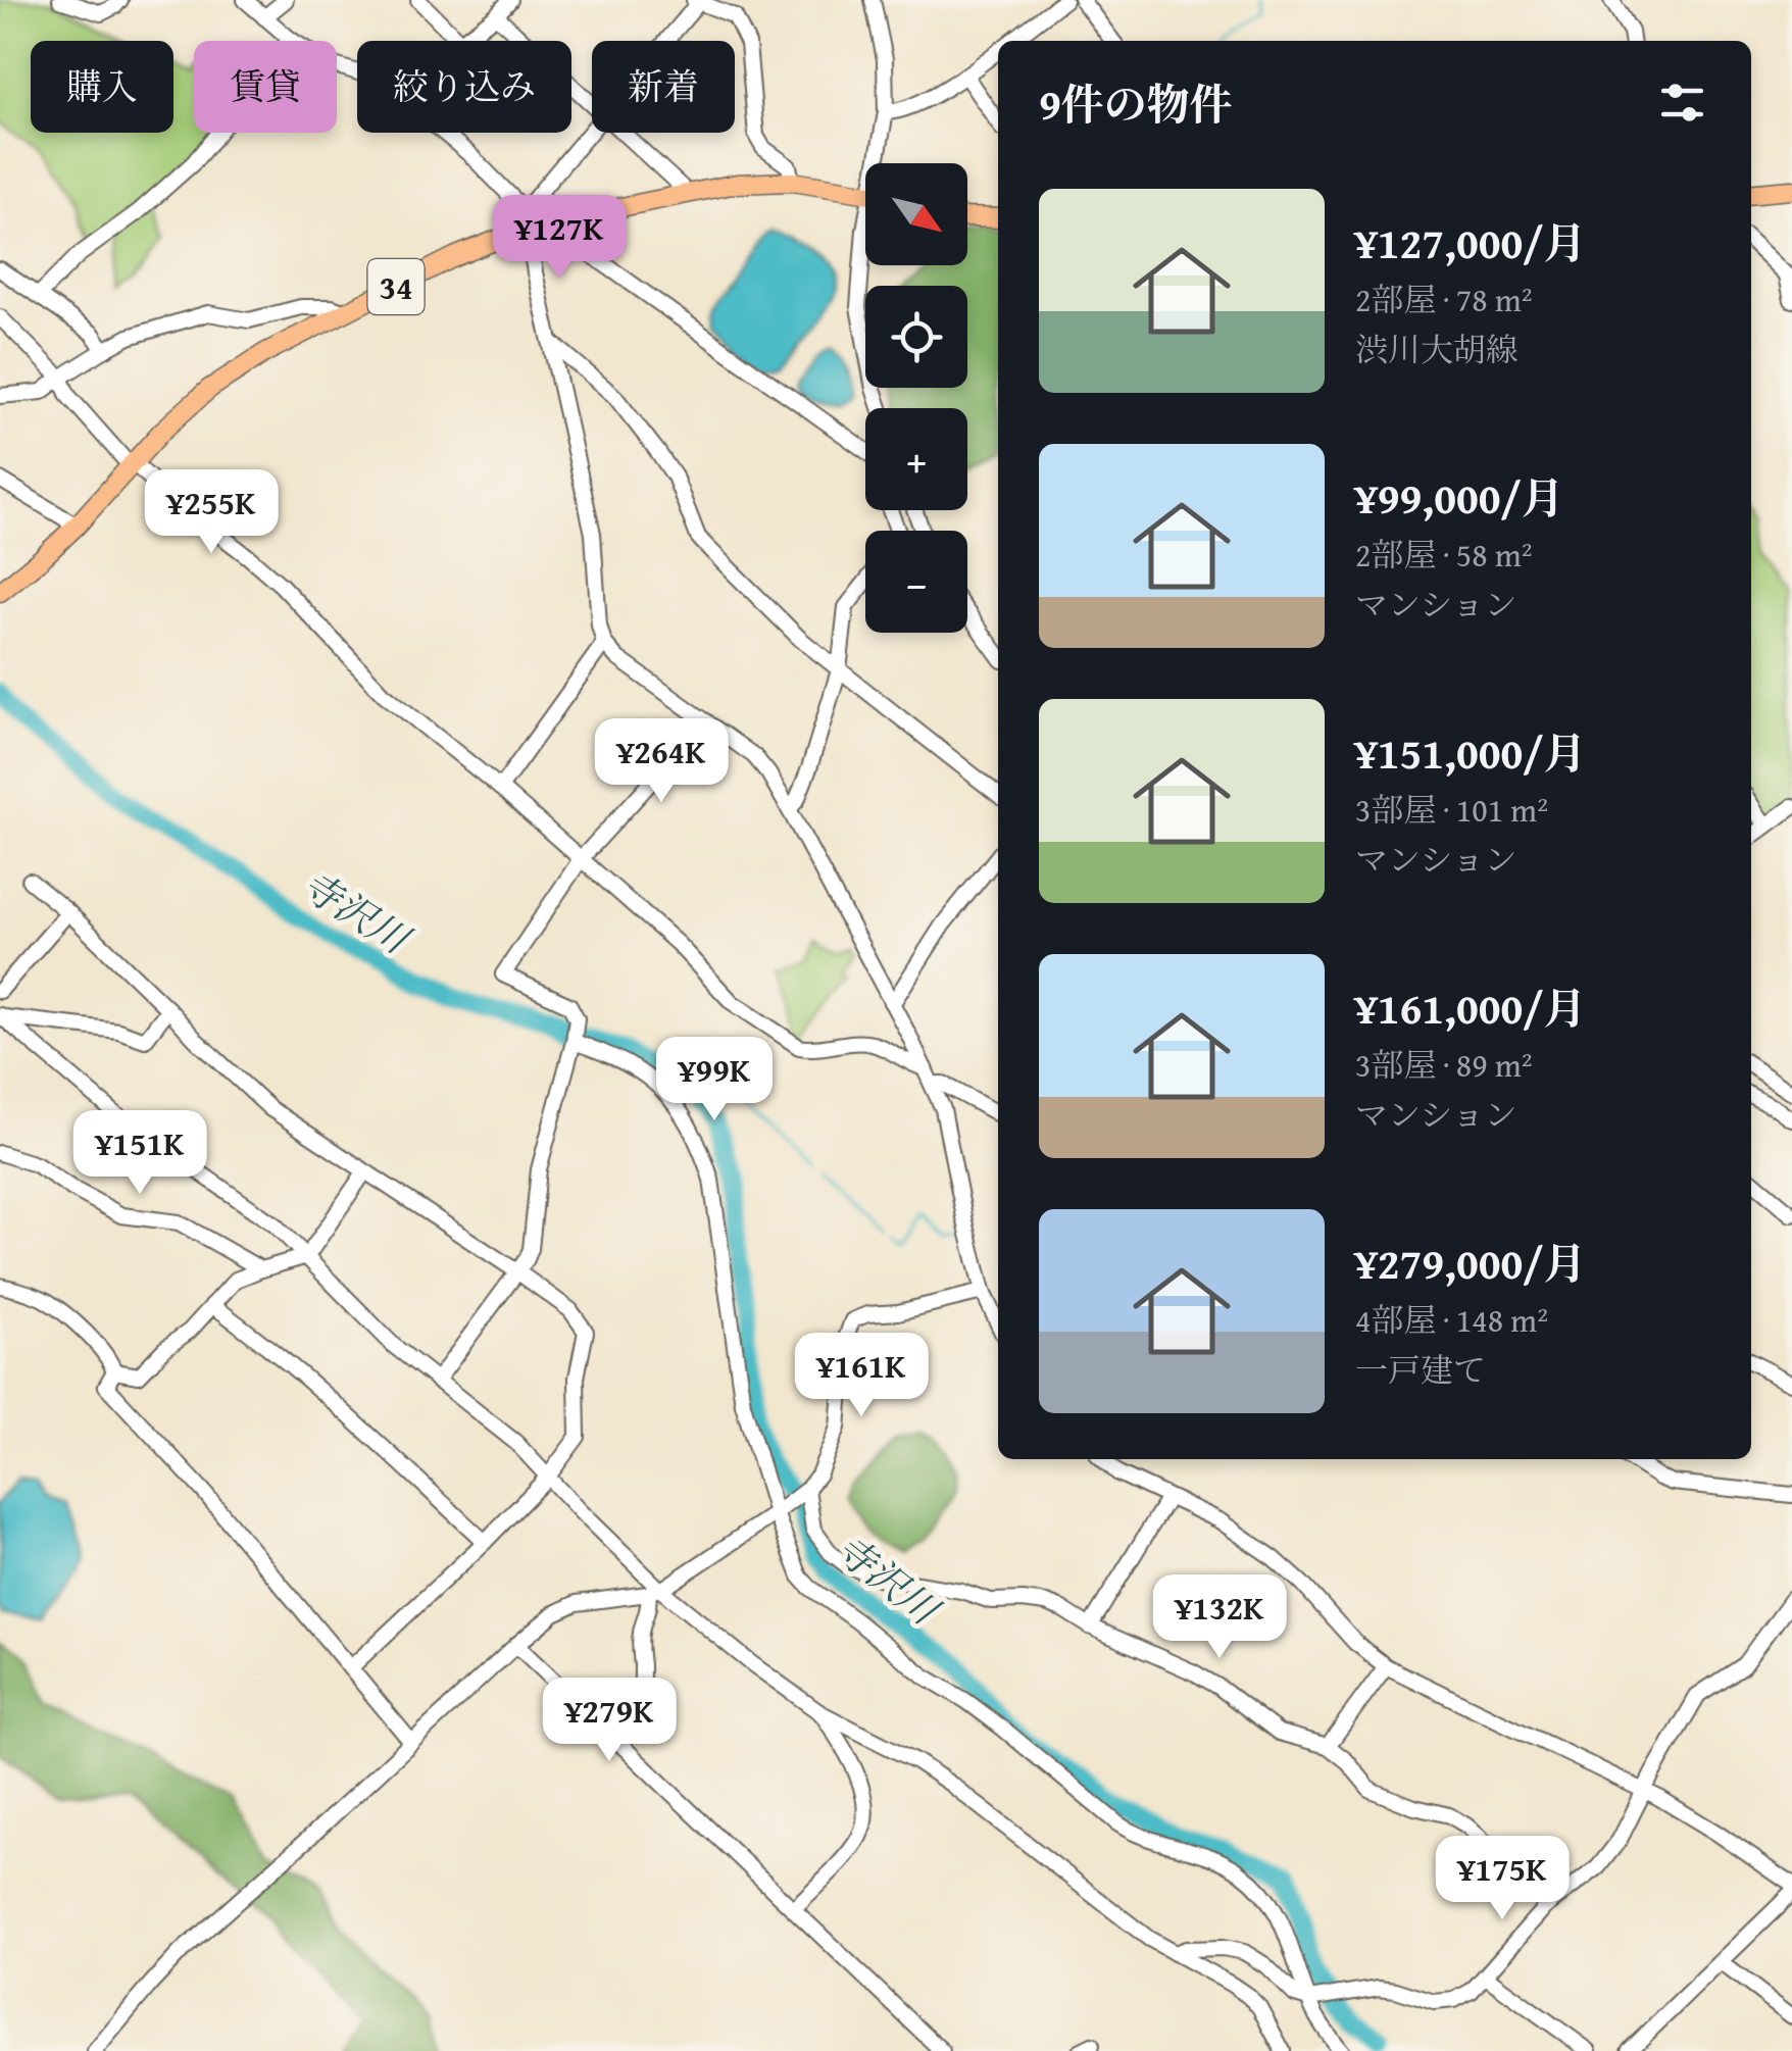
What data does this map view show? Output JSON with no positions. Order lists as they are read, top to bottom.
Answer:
{
  "streets": {
    "main road": ["34"]
  },
  "water": ["寺沢川"],
  "north": "bottom right",
  "page": {
    "chip": [
      "購入",
      "賃貸",
      "絞り込み",
      "新着"
    ],
    "heading": "9件の物件",
    "map_buttons": ["+", "−"],
    "list": [
      {
        "name": "¥127,000/月",
        "note": "2部屋 · 78 m² · 渋川大胡線"
      },
      {
        "name": "¥99,000/月",
        "note": "2部屋 · 58 m² · マンション"
      },
      {
        "name": "¥151,000/月",
        "note": "3部屋 · 101 m² · マンション"
      },
      {
        "name": "¥161,000/月",
        "note": "3部屋 · 89 m² · マンション"
      },
      {
        "name": "¥279,000/月",
        "note": "4部屋 · 148 m² · 一戸建て"
      }
    ],
    "price": [
      "¥127K",
      "¥255K",
      "¥264K",
      "¥99K",
      "¥151K",
      "¥161K",
      "¥132K",
      "¥279K",
      "¥175K"
    ]
  }
}
